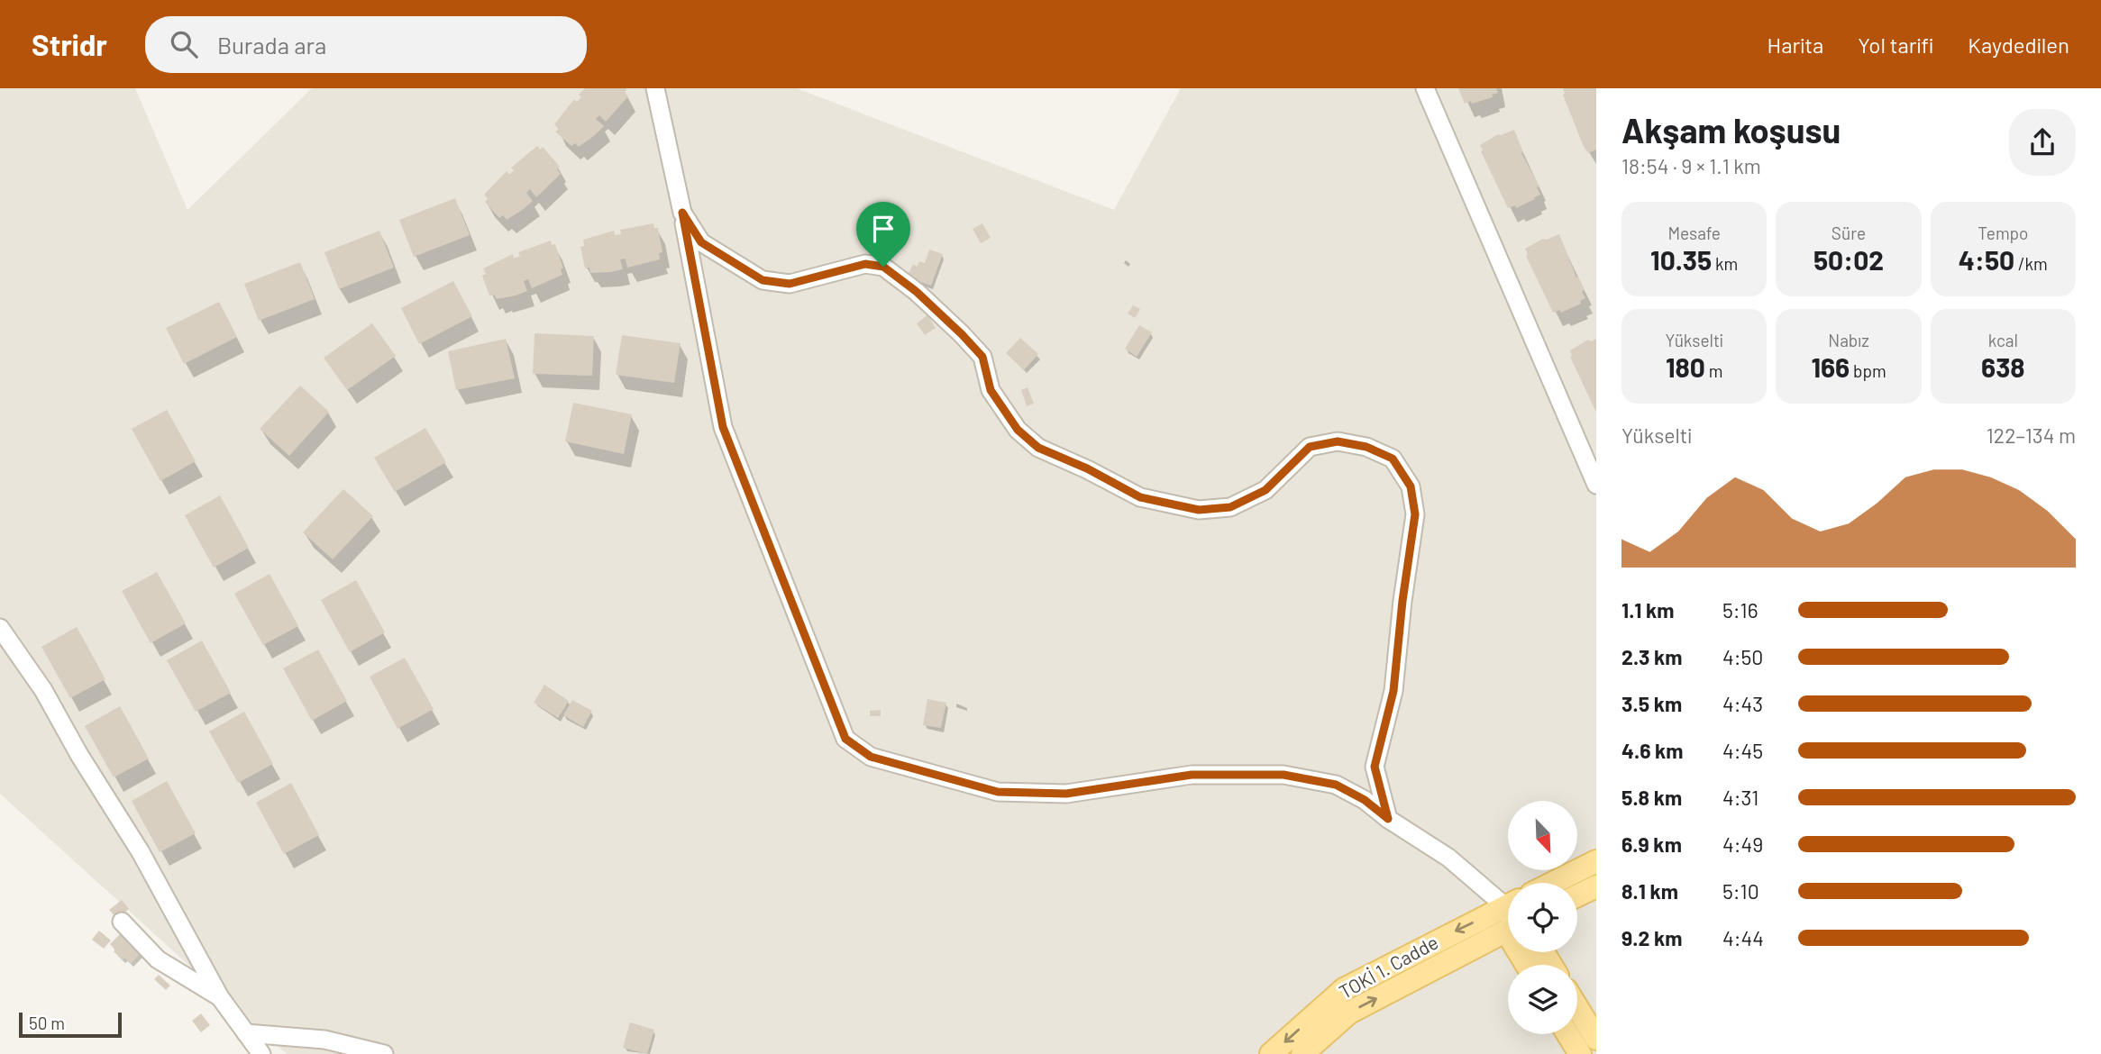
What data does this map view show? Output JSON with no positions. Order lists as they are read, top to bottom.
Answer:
{
  "streets": {
    "main road": ["TOKİ 1. Cadde"]
  },
  "scale_bar": "50 m",
  "north": "bottom right",
  "page": {
    "header": "Stridr",
    "search": "Burada ara",
    "nav": ["Harita", "Yol tarifi", "Kaydedilen"],
    "heading": ["Akşam koşusu", "18:54 · 9 × 1.1 km"],
    "stats": [
      ["Mesafe", "10.35 km"],
      ["Süre", "50:02"],
      ["Tempo", "4:50 /km"],
      ["Yükselti", "180 m"],
      ["Nabız", "166 bpm"],
      ["kcal", "638"]
    ],
    "chart": ["Yükselti", "122–134 m"],
    "list": [
      {
        "name": "1.1 km",
        "note": "5:16"
      },
      {
        "name": "2.3 km",
        "note": "4:50"
      },
      {
        "name": "3.5 km",
        "note": "4:43"
      },
      {
        "name": "4.6 km",
        "note": "4:45"
      },
      {
        "name": "5.8 km",
        "note": "4:31"
      },
      {
        "name": "6.9 km",
        "note": "4:49"
      },
      {
        "name": "8.1 km",
        "note": "5:10"
      },
      {
        "name": "9.2 km",
        "note": "4:44"
      }
    ],
    "scale": "50 m"
  }
}
